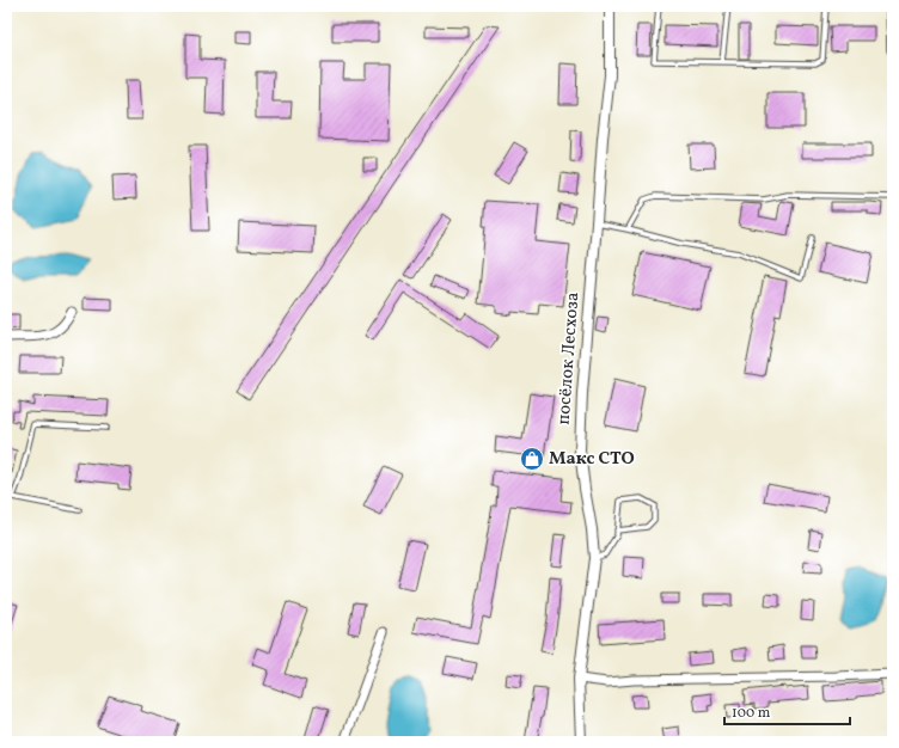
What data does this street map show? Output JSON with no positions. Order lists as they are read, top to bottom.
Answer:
{
  "streets": {
    "street": ["посёлок Лесхоза"]
  },
  "places": {
    "shop": ["Макс СТО"]
  },
  "scale_bar": "100 m"
}
